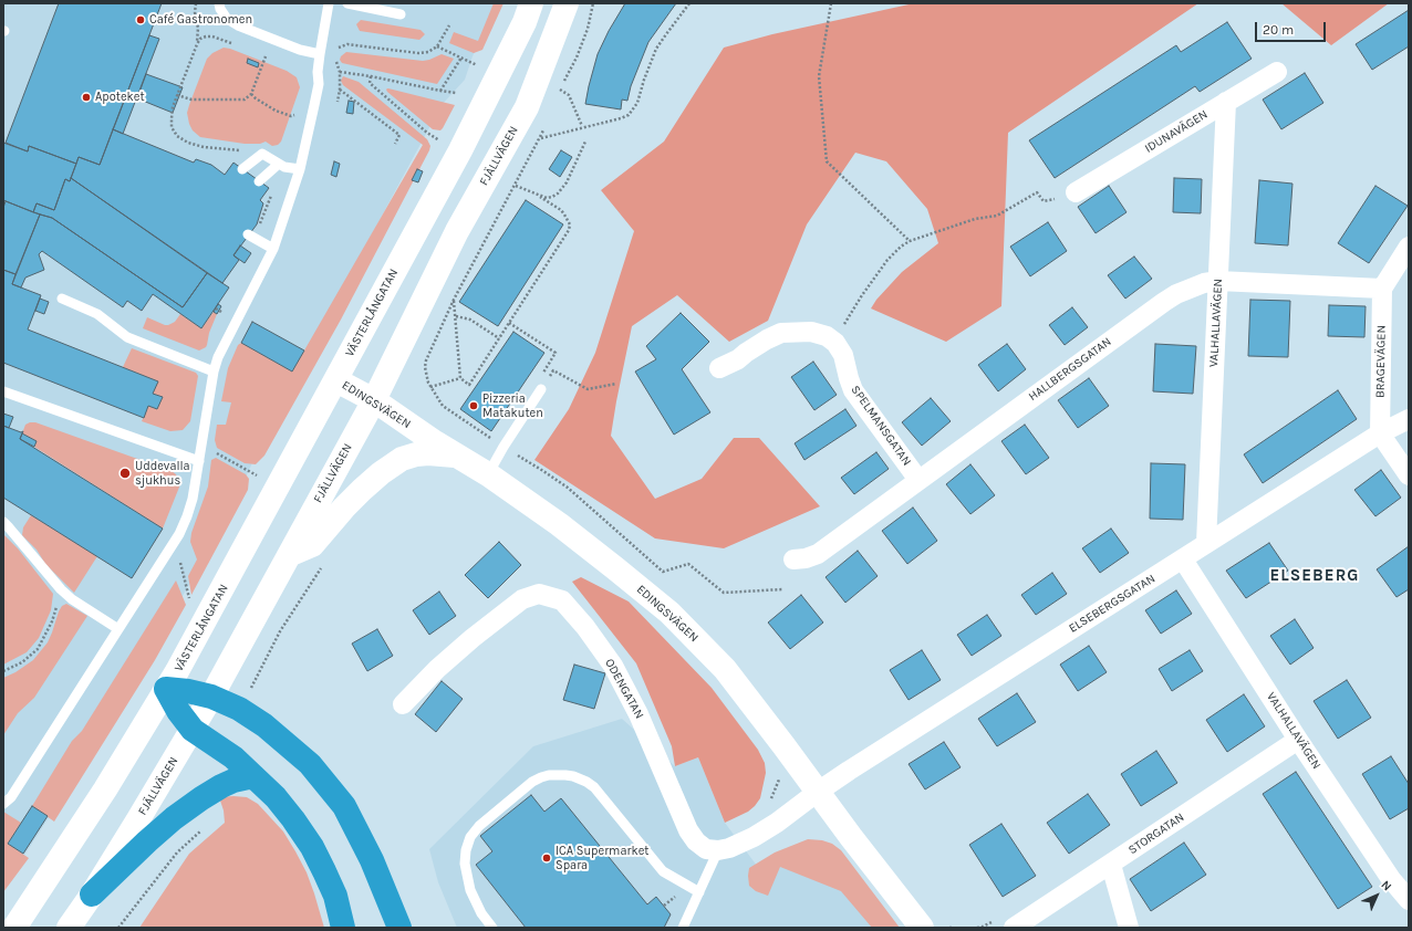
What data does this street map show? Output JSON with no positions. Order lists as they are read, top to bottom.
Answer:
{
  "streets": {
    "street": [
      "IDUNAVÄGEN",
      "FJÄLLVÄGEN",
      "VÄSTERLÅNGATAN",
      "VALHALLAVÄGEN",
      "BRAGEVÄGEN",
      "HALLBERGSGATAN",
      "EDINGSVÄGEN",
      "SPELMANSGATAN",
      "ELSEBERGSGATAN",
      "ODENGATAN",
      "STORGATAN"
    ]
  },
  "crossings": [
    ["IDUNAVÄGEN", "VALHALLAVÄGEN"],
    ["FJÄLLVÄGEN", "EDINGSVÄGEN"],
    ["VÄSTERLÅNGATAN", "EDINGSVÄGEN"],
    ["VALHALLAVÄGEN", "HALLBERGSGATAN"],
    ["VALHALLAVÄGEN", "ELSEBERGSGATAN"],
    ["VALHALLAVÄGEN", "STORGATAN"],
    ["BRAGEVÄGEN", "HALLBERGSGATAN"],
    ["BRAGEVÄGEN", "ELSEBERGSGATAN"],
    ["HALLBERGSGATAN", "SPELMANSGATAN"],
    ["EDINGSVÄGEN", "ELSEBERGSGATAN"]
  ],
  "districts": ["ELSEBERG"],
  "places": [
    "Café Gastronomen",
    "Apoteket",
    "Pizzeria Matakuten",
    "Uddevalla sjukhus",
    "ICA Supermarket Spara"
  ],
  "scale_bar": "20 m",
  "north": "top right"
}
